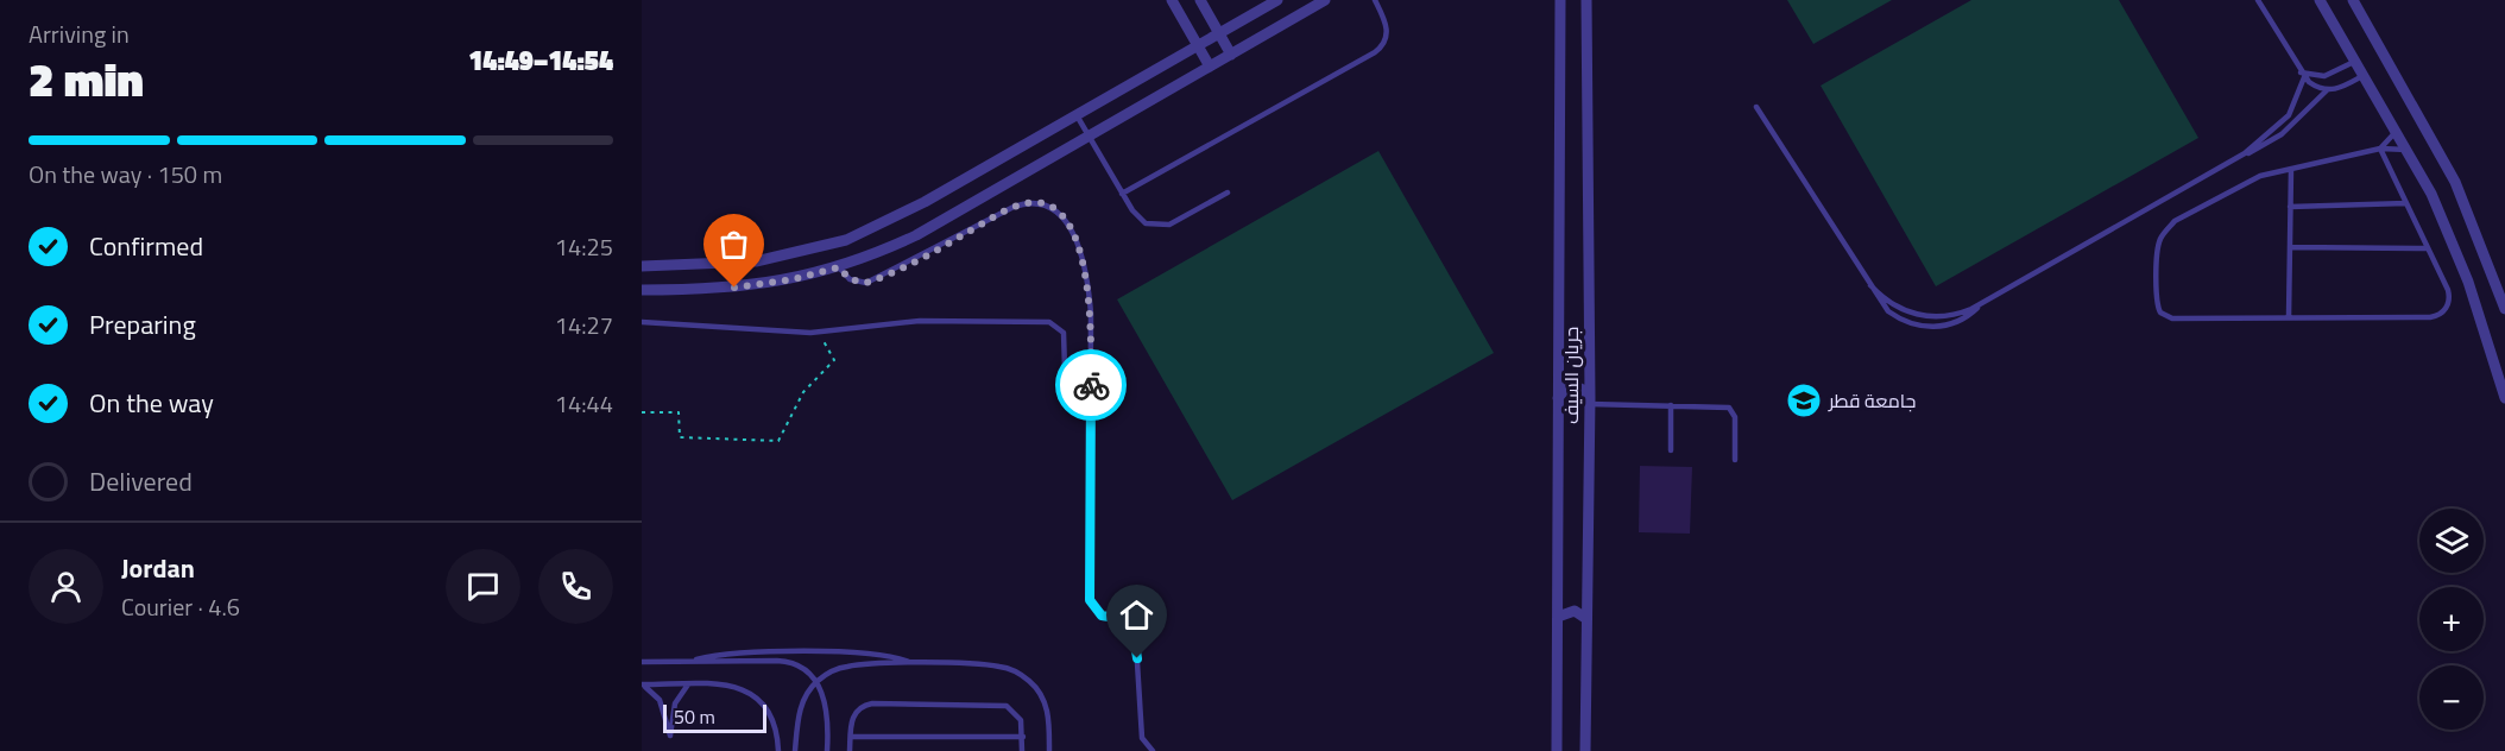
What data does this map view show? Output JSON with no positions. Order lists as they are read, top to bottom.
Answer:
{
  "streets": {
    "street": ["جريان السيف"]
  },
  "places": {
    "school or university": ["جامعة قطر"]
  },
  "scale_bar": "50 m",
  "page": {
    "heading": ["2 min", "Arriving in", "14:49–14:54"],
    "panel": ["Jordan", "Courier · 4.6"],
    "bar": "On the way · 150 m",
    "list": [
      ["Confirmed", "14:25"],
      ["Preparing", "14:27"],
      ["On the way", "14:44"],
      "Delivered"
    ],
    "map_buttons": ["+", "−"],
    "scale": "50 m"
  }
}
